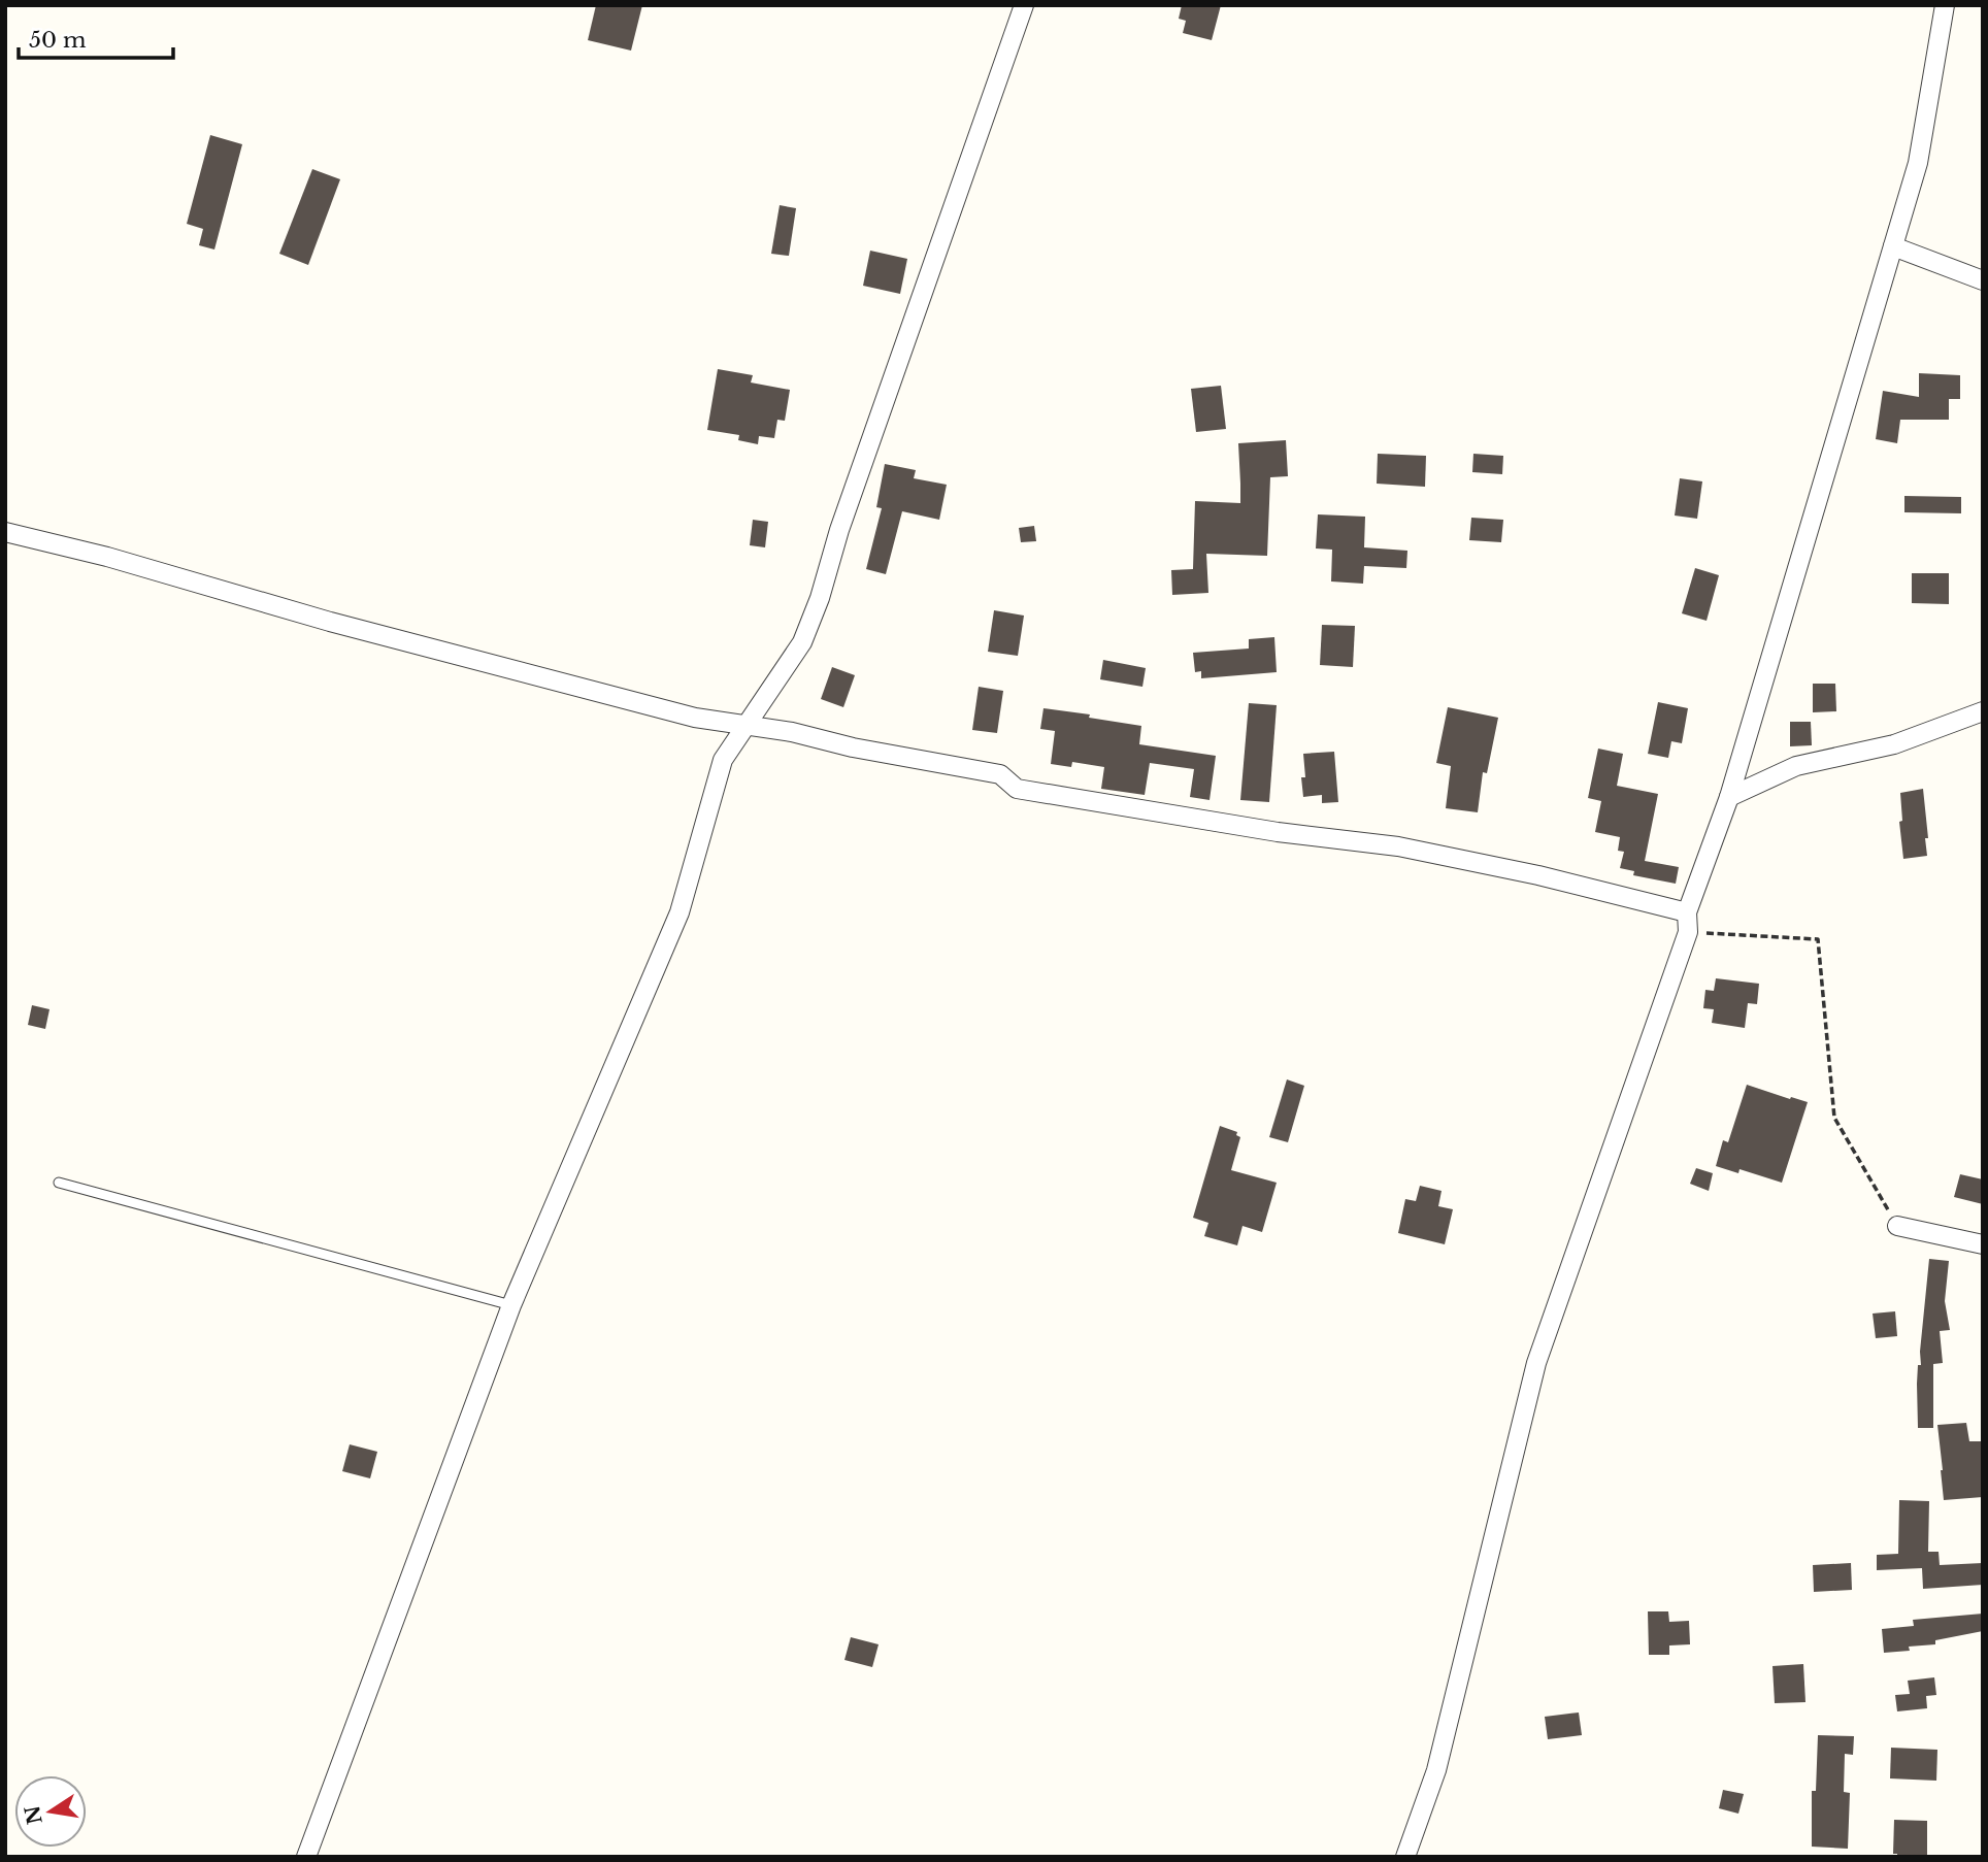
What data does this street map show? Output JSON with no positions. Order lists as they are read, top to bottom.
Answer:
{
  "scale_bar": "50 m",
  "north": "left"
}
